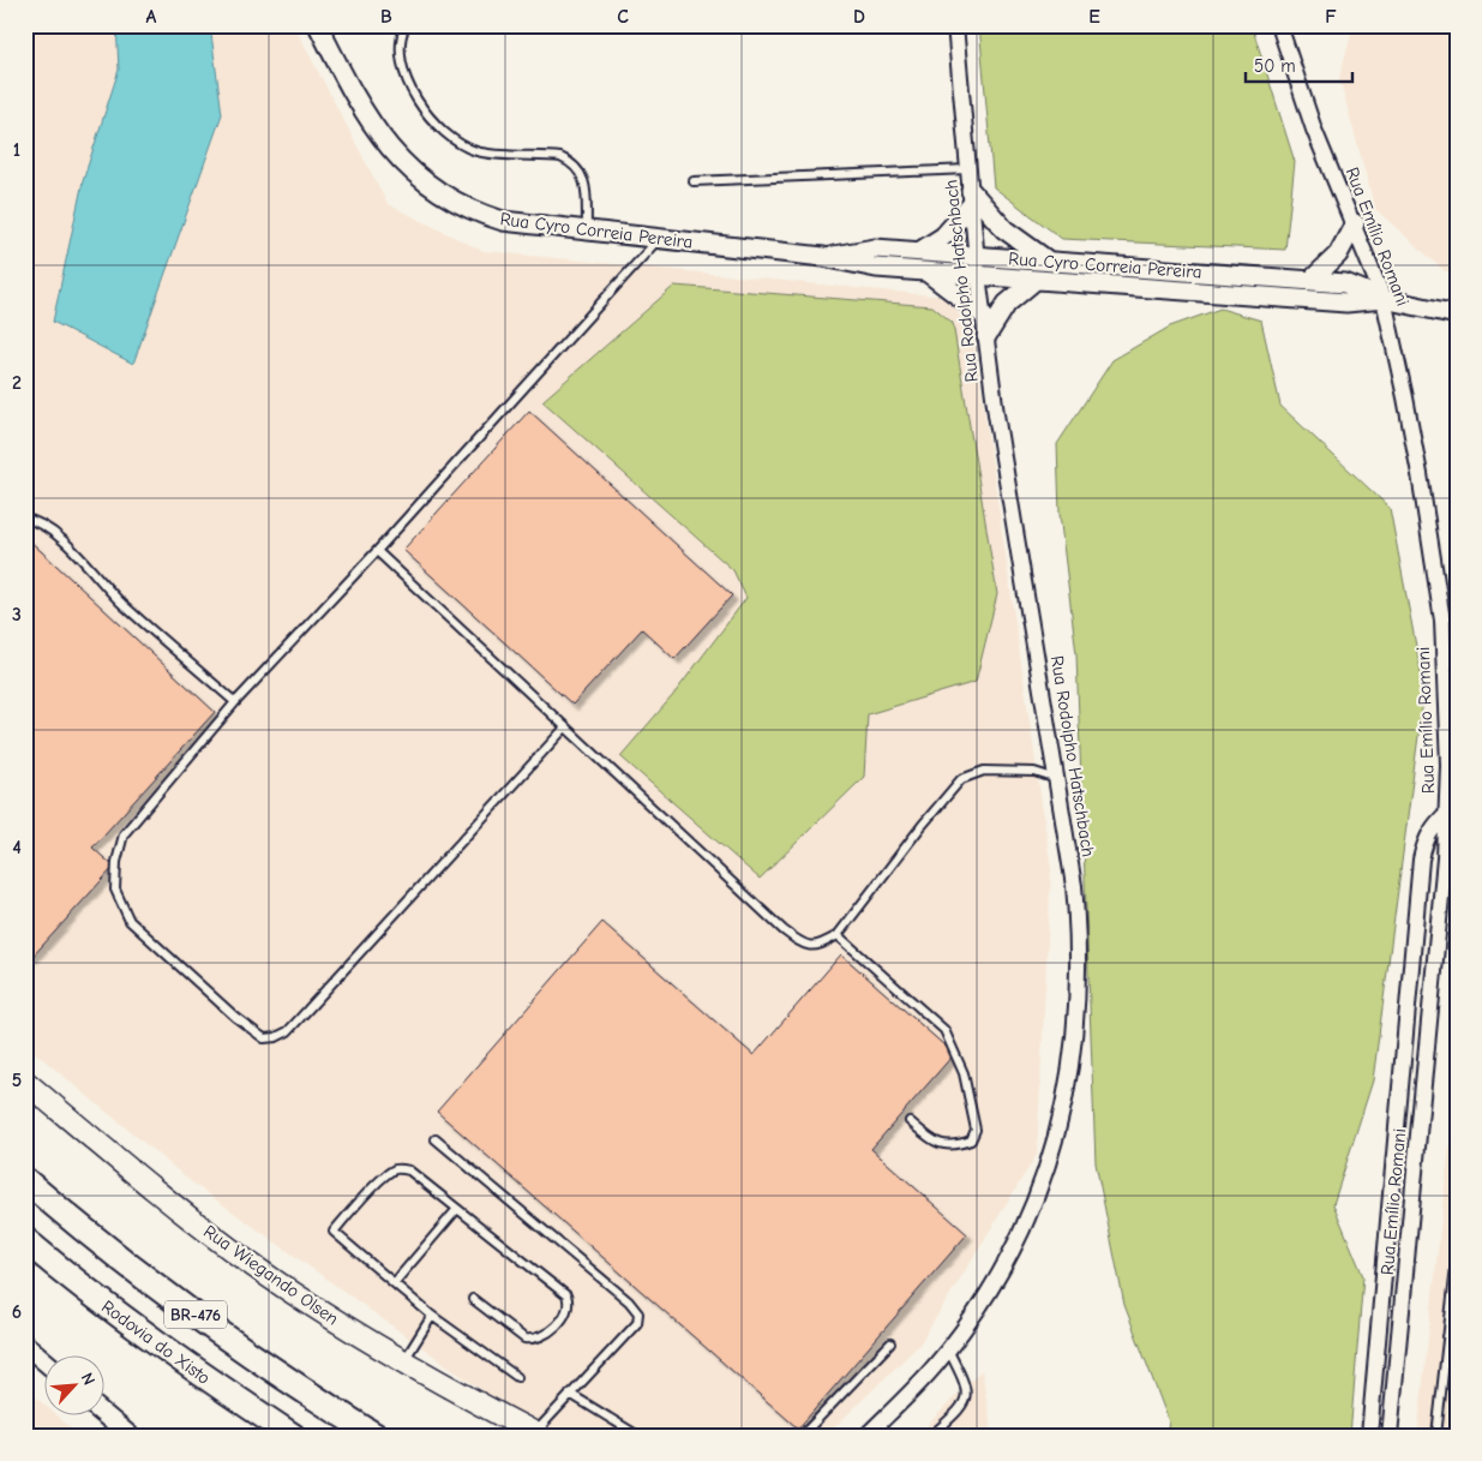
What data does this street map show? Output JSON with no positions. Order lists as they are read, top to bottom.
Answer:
{
  "streets": {
    "highway": ["BR-476", "Rodovia do Xisto"],
    "main road": ["Rua Wiegando Olsen"],
    "street": ["Rua Cyro Correia Pereira", "Rua Emílio Romani", "Rua Rodolpho Hatschbach"]
  },
  "crossings": [
    ["Rua Cyro Correia Pereira", "Rua Emílio Romani"],
    ["Rua Cyro Correia Pereira", "Rua Rodolpho Hatschbach"]
  ],
  "scale_bar": "50 m",
  "north": "top right",
  "grid": {
    "columns": [
      "A",
      "B",
      "C",
      "D",
      "E",
      "F"
    ],
    "rows": [
      "1",
      "2",
      "3",
      "4",
      "5",
      "6"
    ]
  }
}
